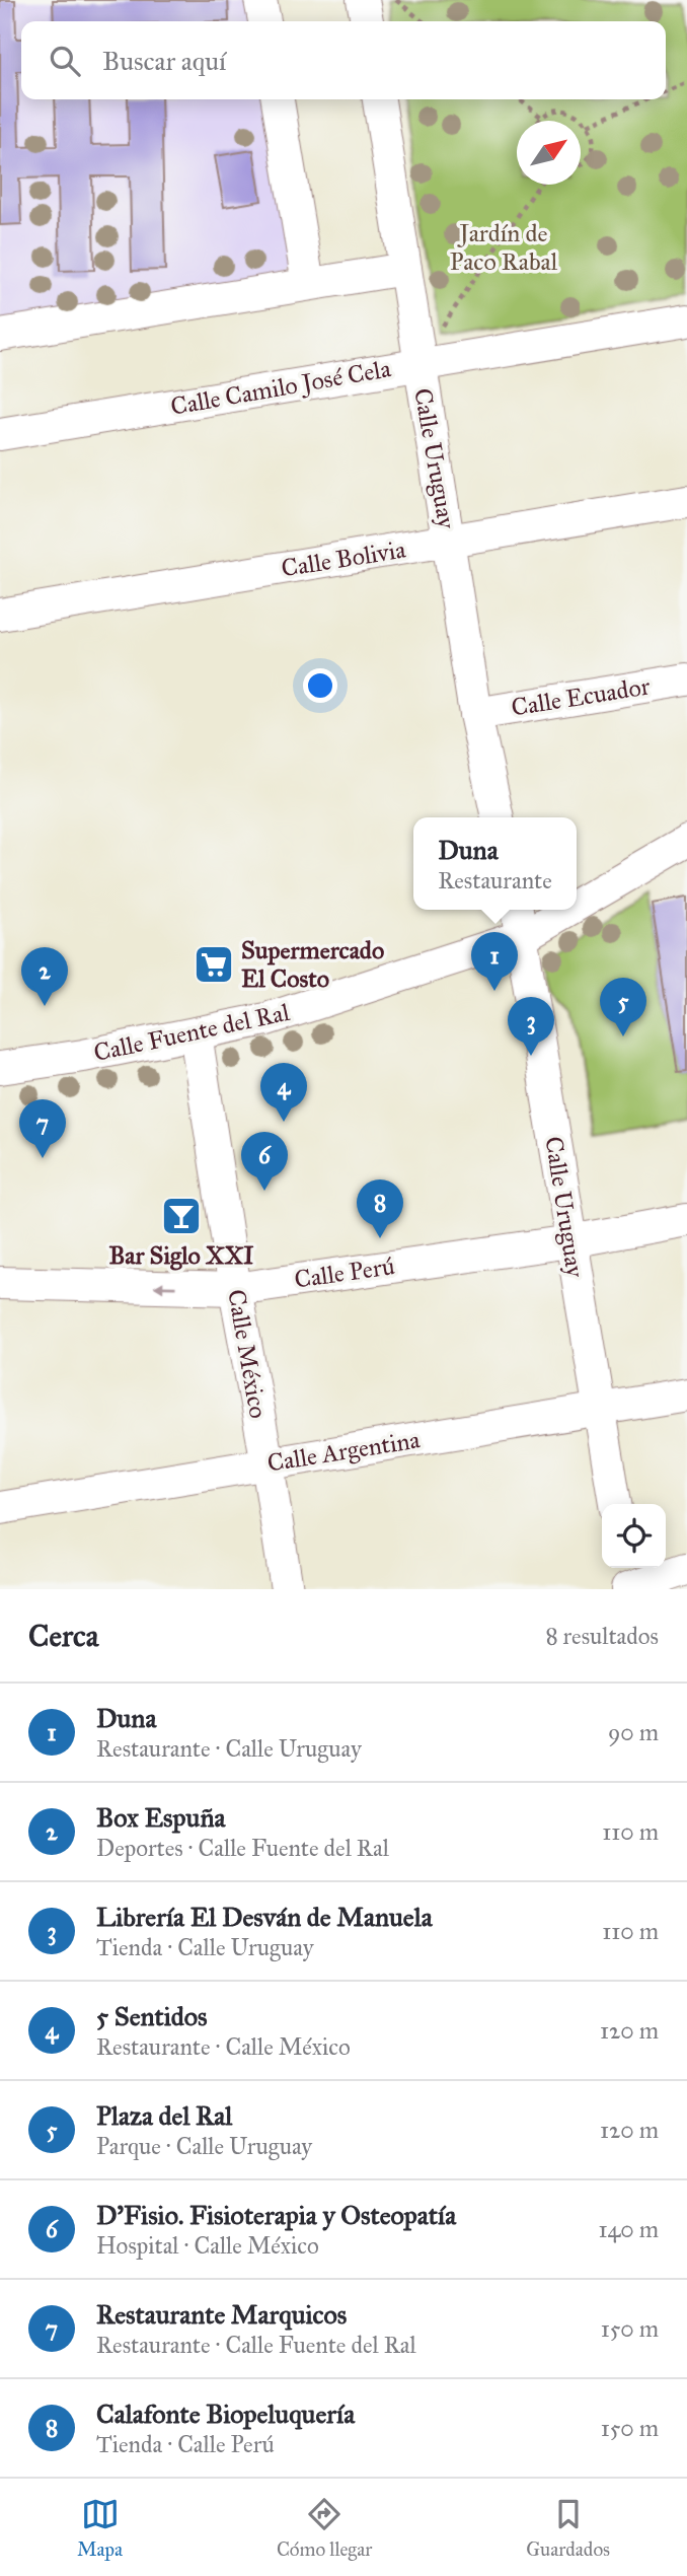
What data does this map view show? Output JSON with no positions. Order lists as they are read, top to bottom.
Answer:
{
  "streets": {
    "street": [
      "Calle Camilo José Cela",
      "Calle Uruguay",
      "Calle Bolivia",
      "Calle Ecuador",
      "Calle Fuente del Ral",
      "Calle Perú",
      "Calle México",
      "Calle Argentina"
    ]
  },
  "crossings": [
    ["Calle Camilo José Cela", "Calle Uruguay"],
    ["Calle Uruguay", "Calle Bolivia"],
    ["Calle Uruguay", "Calle Ecuador"],
    ["Calle Uruguay", "Calle Fuente del Ral"],
    ["Calle Uruguay", "Calle Perú"],
    ["Calle Uruguay", "Calle Argentina"],
    ["Calle Fuente del Ral", "Calle México"],
    ["Calle Perú", "Calle México"],
    ["Calle México", "Calle Argentina"]
  ],
  "parks": ["Jardín de Paco Rabal"],
  "places": {
    "supermarket": ["Supermercado El Costo"],
    "bar": ["Bar Siglo XXI"]
  },
  "north": "top right",
  "page": {
    "search": "Buscar aquí",
    "popup": ["Duna", "Restaurante"],
    "pins": [
      "1",
      "2",
      "5",
      "3",
      "4",
      "7",
      "6",
      "8"
    ],
    "heading": ["Cerca", "8 resultados"],
    "list": [
      {
        "mark": "1",
        "name": "Duna",
        "note": "Restaurante · Calle Uruguay",
        "value": "90 m"
      },
      {
        "mark": "2",
        "name": "Box Espuña",
        "note": "Deportes · Calle Fuente del Ral",
        "value": "110 m"
      },
      {
        "mark": "3",
        "name": "Librería El Desván de Manuela",
        "note": "Tienda · Calle Uruguay",
        "value": "110 m"
      },
      {
        "mark": "4",
        "name": "5 Sentidos",
        "note": "Restaurante · Calle México",
        "value": "120 m"
      },
      {
        "mark": "5",
        "name": "Plaza del Ral",
        "note": "Parque · Calle Uruguay",
        "value": "120 m"
      },
      {
        "mark": "6",
        "name": "D'Fisio. Fisioterapia y Osteopatía",
        "note": "Hospital · Calle México",
        "value": "140 m"
      },
      {
        "mark": "7",
        "name": "Restaurante Marquicos",
        "note": "Restaurante · Calle Fuente del Ral",
        "value": "150 m"
      },
      {
        "mark": "8",
        "name": "Calafonte Biopeluquería",
        "note": "Tienda · Calle Perú",
        "value": "150 m"
      }
    ],
    "nav": ["Mapa", "Cómo llegar", "Guardados"]
  }
}
